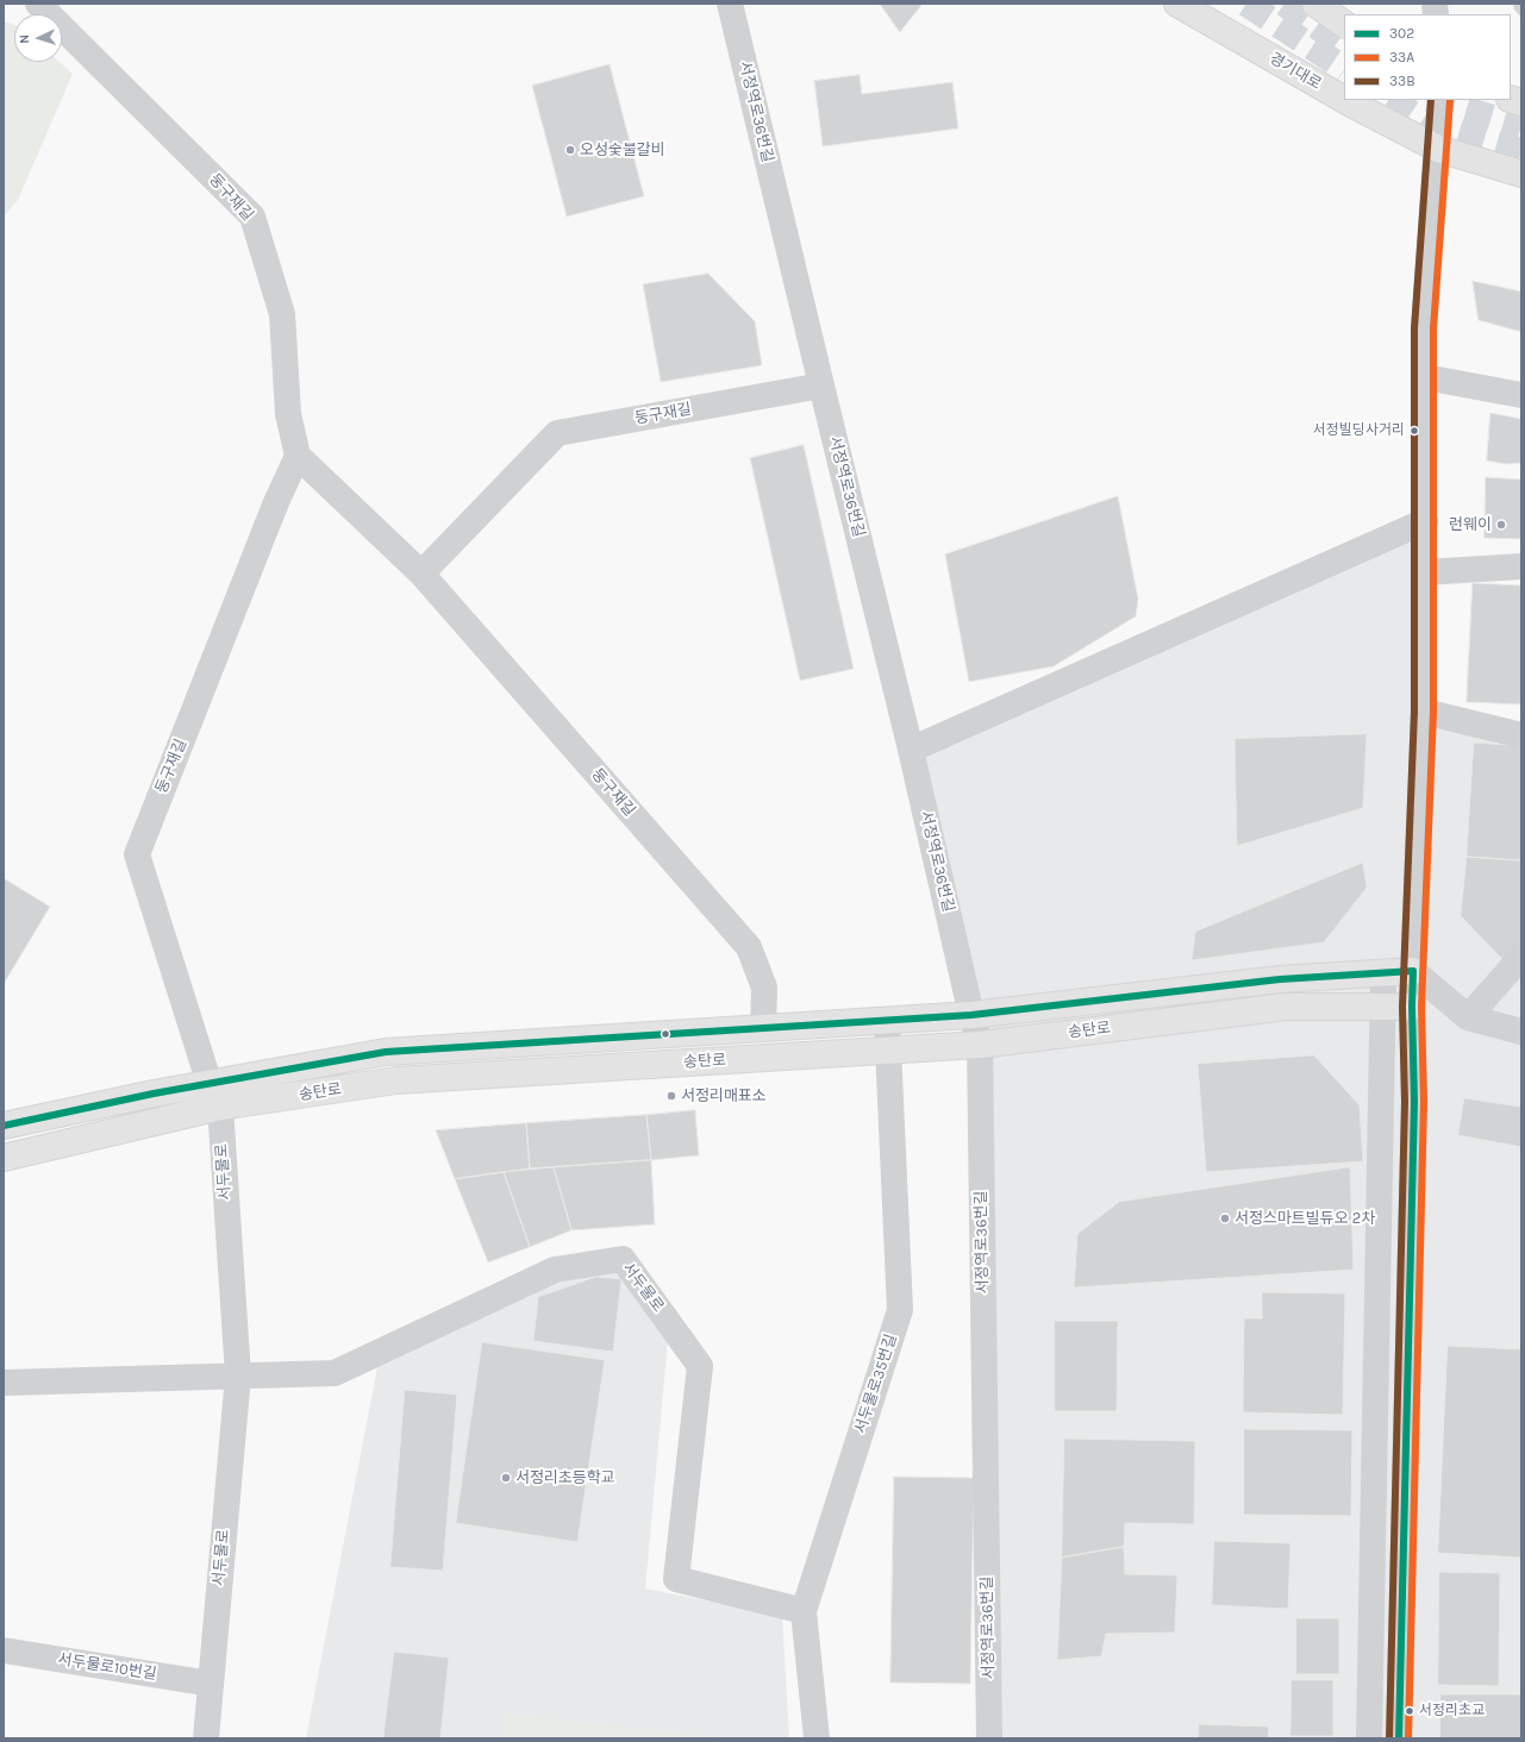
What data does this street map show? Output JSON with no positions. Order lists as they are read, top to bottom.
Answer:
{
  "streets": {
    "main road": ["경기대로", "송탄로"],
    "street": [
      "서정역로36번길",
      "둥구재길",
      "서두물로",
      "서두물로35번길",
      "서두물로10번길"
    ]
  },
  "crossings": [
    ["서정역로36번길", "둥구재길"],
    ["서정역로36번길", "송탄로"],
    ["둥구재길", "송탄로"],
    ["둥구재길", "서두물로"],
    ["송탄로", "서두물로"],
    ["송탄로", "서두물로35번길"],
    ["서두물로", "서두물로35번길"],
    ["서두물로", "서두물로10번길"]
  ],
  "places": [
    "오성숯불갈비",
    "서정빌딩사거리",
    "런웨이",
    "서정리매표소",
    "서정스마트빌듀오 2차",
    "서정리초등학교",
    "서정리초교"
  ],
  "lines": ["transit line 33A", "transit line 33B", "transit line 302"],
  "legend": ["302", "33A", "33B"],
  "north": "left"
}
